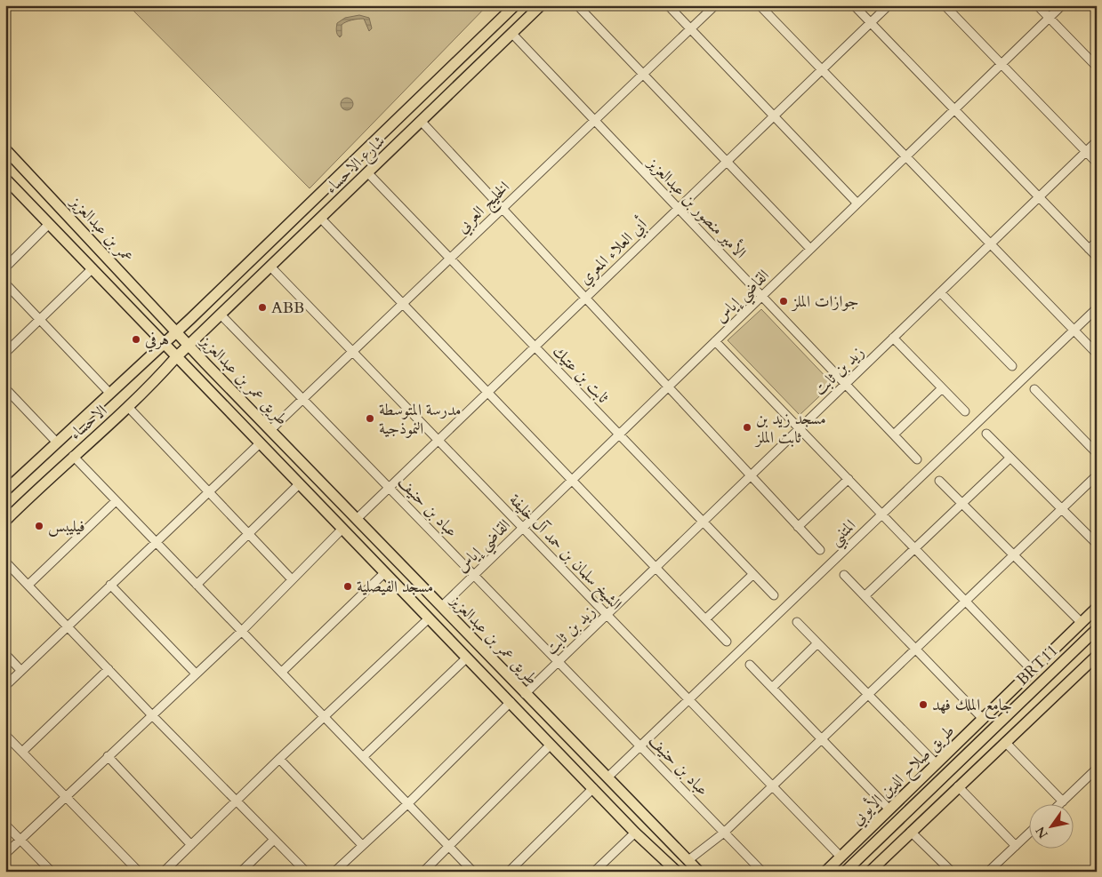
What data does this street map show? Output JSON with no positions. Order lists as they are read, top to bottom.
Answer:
{
  "streets": {
    "main road": [
      "شارع الاحساء",
      "عمر بن عبدالعزيز",
      "طريق عمر بن عبدالعزيز",
      "الاحساء",
      "BRT11",
      "طريق صلاح الدين الأيوبي"
    ],
    "street": [
      "الخليج العربي",
      "الأمير منصور بن عبدالعزيز",
      "أبي العلاء المعري",
      "القاضي إياس",
      "زيد بن ثابت",
      "ثابت بن عتيك",
      "عباد بن حنيف",
      "المتنبي",
      "الشيخ سلمان بن حمد آل خليفة"
    ]
  },
  "crossings": [
    ["شارع الاحساء", "الأمير منصور بن عبدالعزيز"],
    ["شارع الاحساء", "عمر بن عبدالعزيز"],
    ["شارع الاحساء", "ثابت بن عتيك"],
    ["شارع الاحساء", "طريق عمر بن عبدالعزيز"],
    ["شارع الاحساء", "الاحساء"],
    ["شارع الاحساء", "عباد بن حنيف"],
    ["شارع الاحساء", "الشيخ سلمان بن حمد آل خليفة"],
    ["الخليج العربي", "الأمير منصور بن عبدالعزيز"],
    ["الخليج العربي", "ثابت بن عتيك"],
    ["الخليج العربي", "طريق عمر بن عبدالعزيز"],
    ["الخليج العربي", "عباد بن حنيف"],
    ["الخليج العربي", "الشيخ سلمان بن حمد آل خليفة"],
    ["الأمير منصور بن عبدالعزيز", "أبي العلاء المعري"],
    ["الأمير منصور بن عبدالعزيز", "القاضي إياس"],
    ["الأمير منصور بن عبدالعزيز", "زيد بن ثابت"],
    ["عمر بن عبدالعزيز", "طريق عمر بن عبدالعزيز"],
    ["أبي العلاء المعري", "ثابت بن عتيك"],
    ["أبي العلاء المعري", "طريق عمر بن عبدالعزيز"],
    ["أبي العلاء المعري", "عباد بن حنيف"],
    ["أبي العلاء المعري", "الشيخ سلمان بن حمد آل خليفة"],
    ["القاضي إياس", "ثابت بن عتيك"],
    ["القاضي إياس", "طريق عمر بن عبدالعزيز"],
    ["القاضي إياس", "عباد بن حنيف"],
    ["القاضي إياس", "الشيخ سلمان بن حمد آل خليفة"],
    ["زيد بن ثابت", "ثابت بن عتيك"],
    ["زيد بن ثابت", "طريق عمر بن عبدالعزيز"],
    ["زيد بن ثابت", "عباد بن حنيف"],
    ["زيد بن ثابت", "الشيخ سلمان بن حمد آل خليفة"],
    ["طريق عمر بن عبدالعزيز", "الاحساء"],
    ["طريق عمر بن عبدالعزيز", "المتنبي"],
    ["عباد بن حنيف", "المتنبي"],
    ["المتنبي", "الشيخ سلمان بن حمد آل خليفة"],
    ["الشيخ سلمان بن حمد آل خليفة", "طريق صلاح الدين الأيوبي"]
  ],
  "places": [
    "جوازات الملز",
    "ABB",
    "هرفي",
    "مدرسة المتوسطة النموذجية",
    "مسجد زيد بن ثابت الملز",
    "فيليبس",
    "مسجد الفيصلية",
    "جامع الملك فهد"
  ],
  "north": "bottom left"
}
